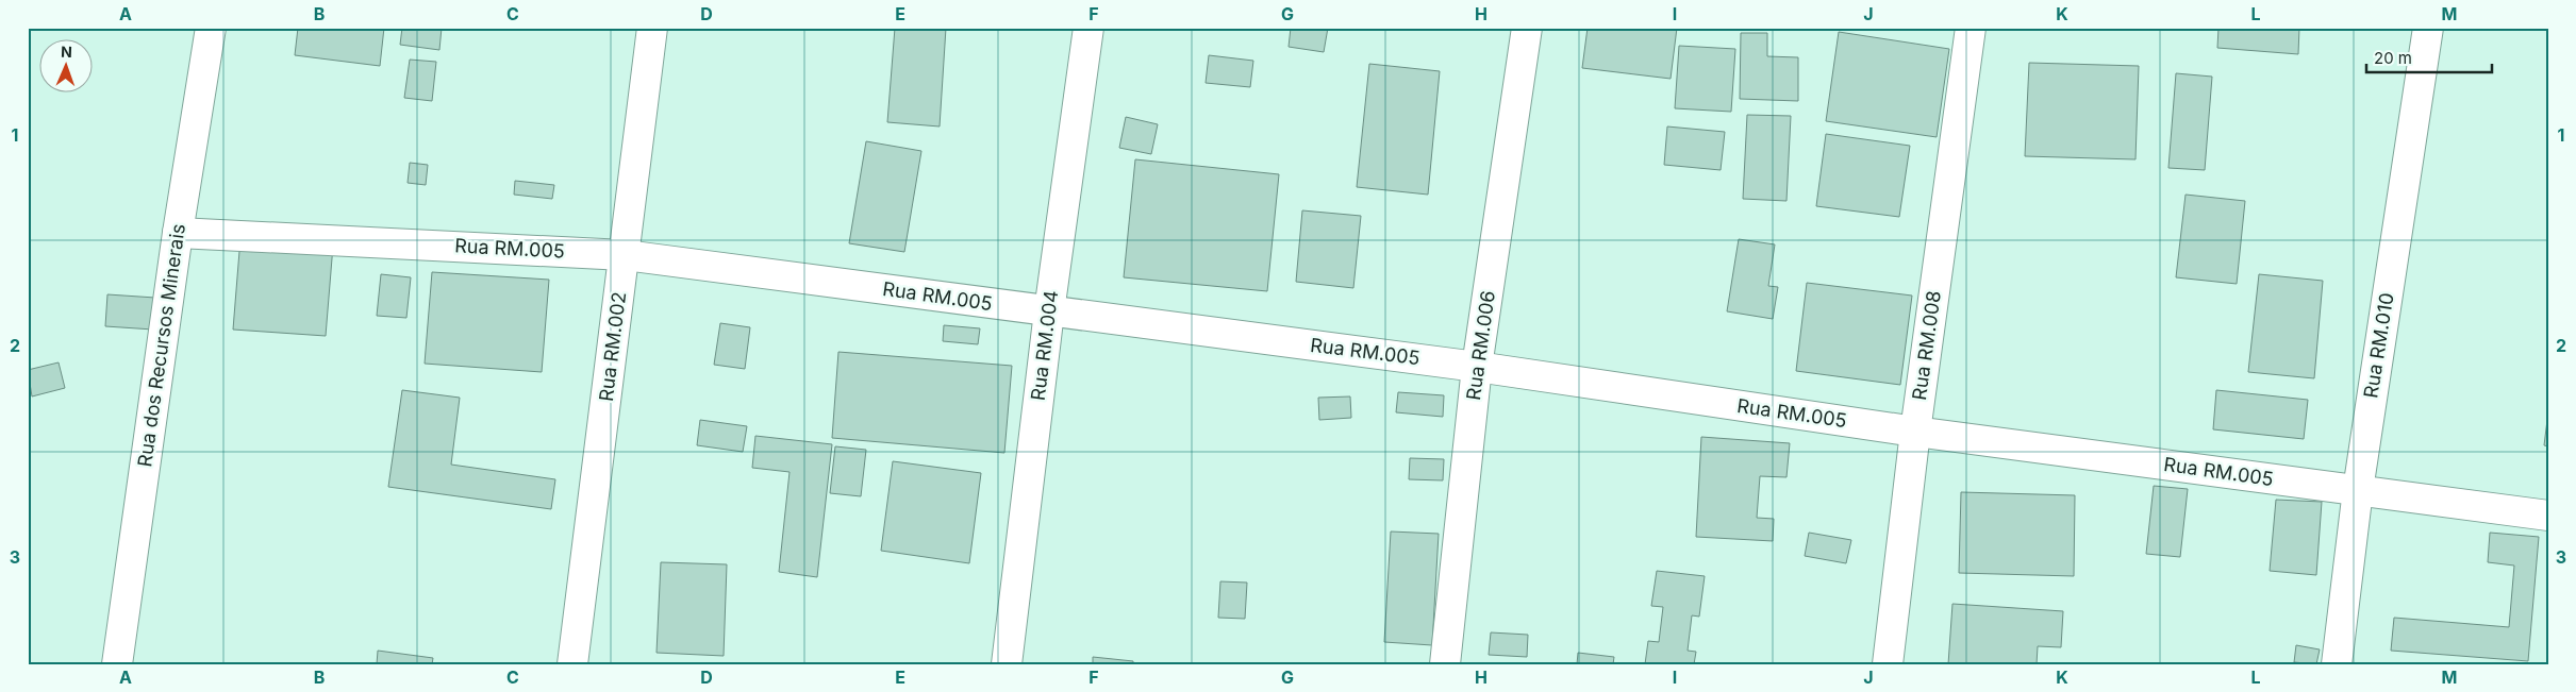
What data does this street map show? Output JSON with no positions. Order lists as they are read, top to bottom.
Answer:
{
  "streets": {
    "street": [
      "Rua RM.005",
      "Rua dos Recursos Minerais",
      "Rua RM.004",
      "Rua RM.006",
      "Rua RM.008",
      "Rua RM.010",
      "Rua RM.002"
    ]
  },
  "crossings": [
    ["Rua RM.005", "Rua dos Recursos Minerais"],
    ["Rua RM.005", "Rua RM.004"],
    ["Rua RM.005", "Rua RM.006"],
    ["Rua RM.005", "Rua RM.008"],
    ["Rua RM.005", "Rua RM.010"],
    ["Rua RM.005", "Rua RM.002"]
  ],
  "scale_bar": "20 m",
  "north": "top",
  "grid": {
    "columns": [
      "A",
      "B",
      "C",
      "D",
      "E",
      "F",
      "G",
      "H",
      "I",
      "J",
      "K",
      "L",
      "M"
    ],
    "rows": ["1", "2", "3"]
  }
}
